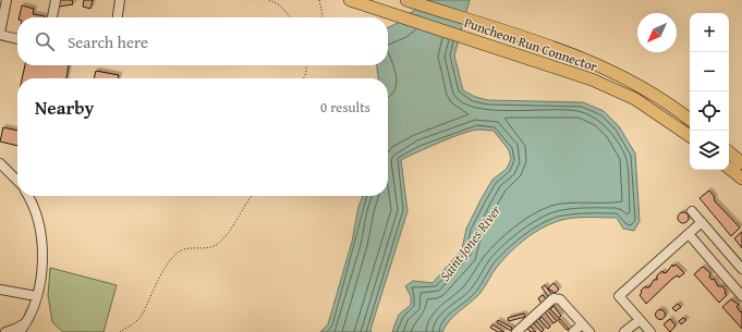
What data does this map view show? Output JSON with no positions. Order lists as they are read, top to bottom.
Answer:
{
  "streets": {
    "highway": ["Puncheon Run Connector"]
  },
  "water": ["Saint Jones River"],
  "north": "bottom left",
  "page": {
    "map_buttons": ["+", "−"],
    "search": "Search here",
    "heading": ["Nearby", "0 results"]
  }
}
